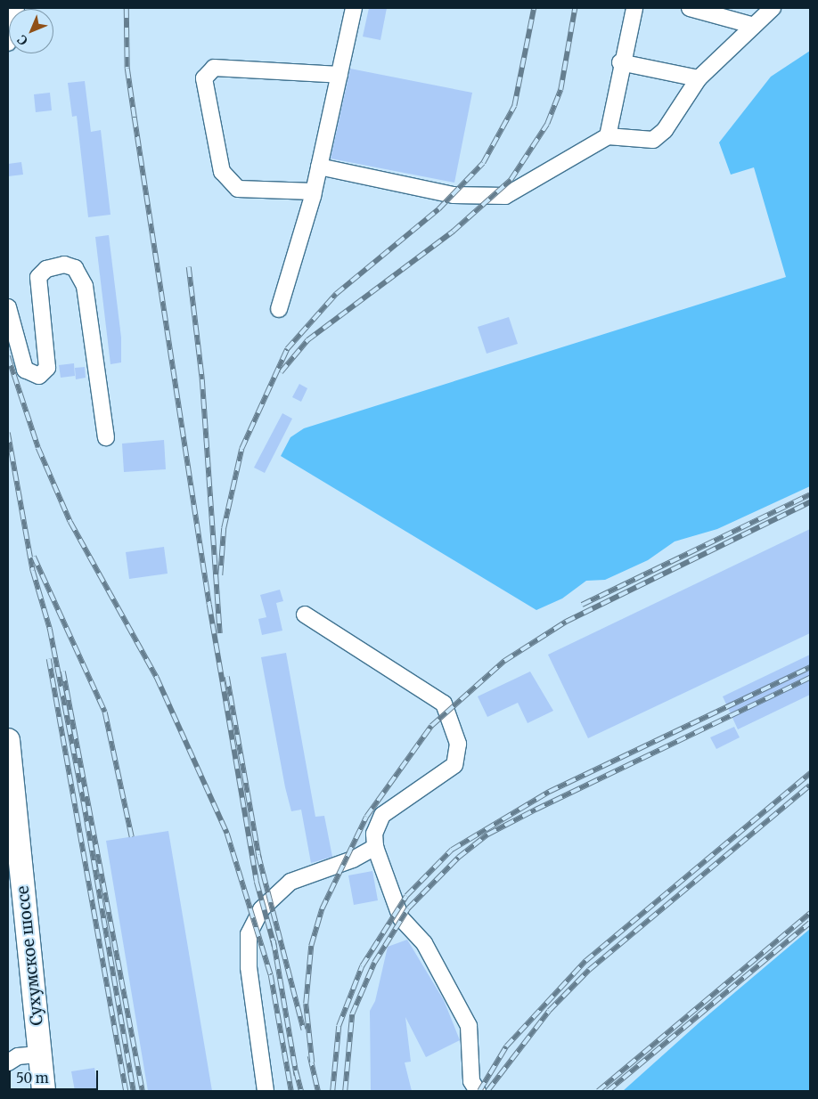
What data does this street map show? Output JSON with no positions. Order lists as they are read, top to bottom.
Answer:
{
  "streets": {
    "highway": ["Сухумское шоссе"]
  },
  "scale_bar": "50 m",
  "north": "bottom left"
}
